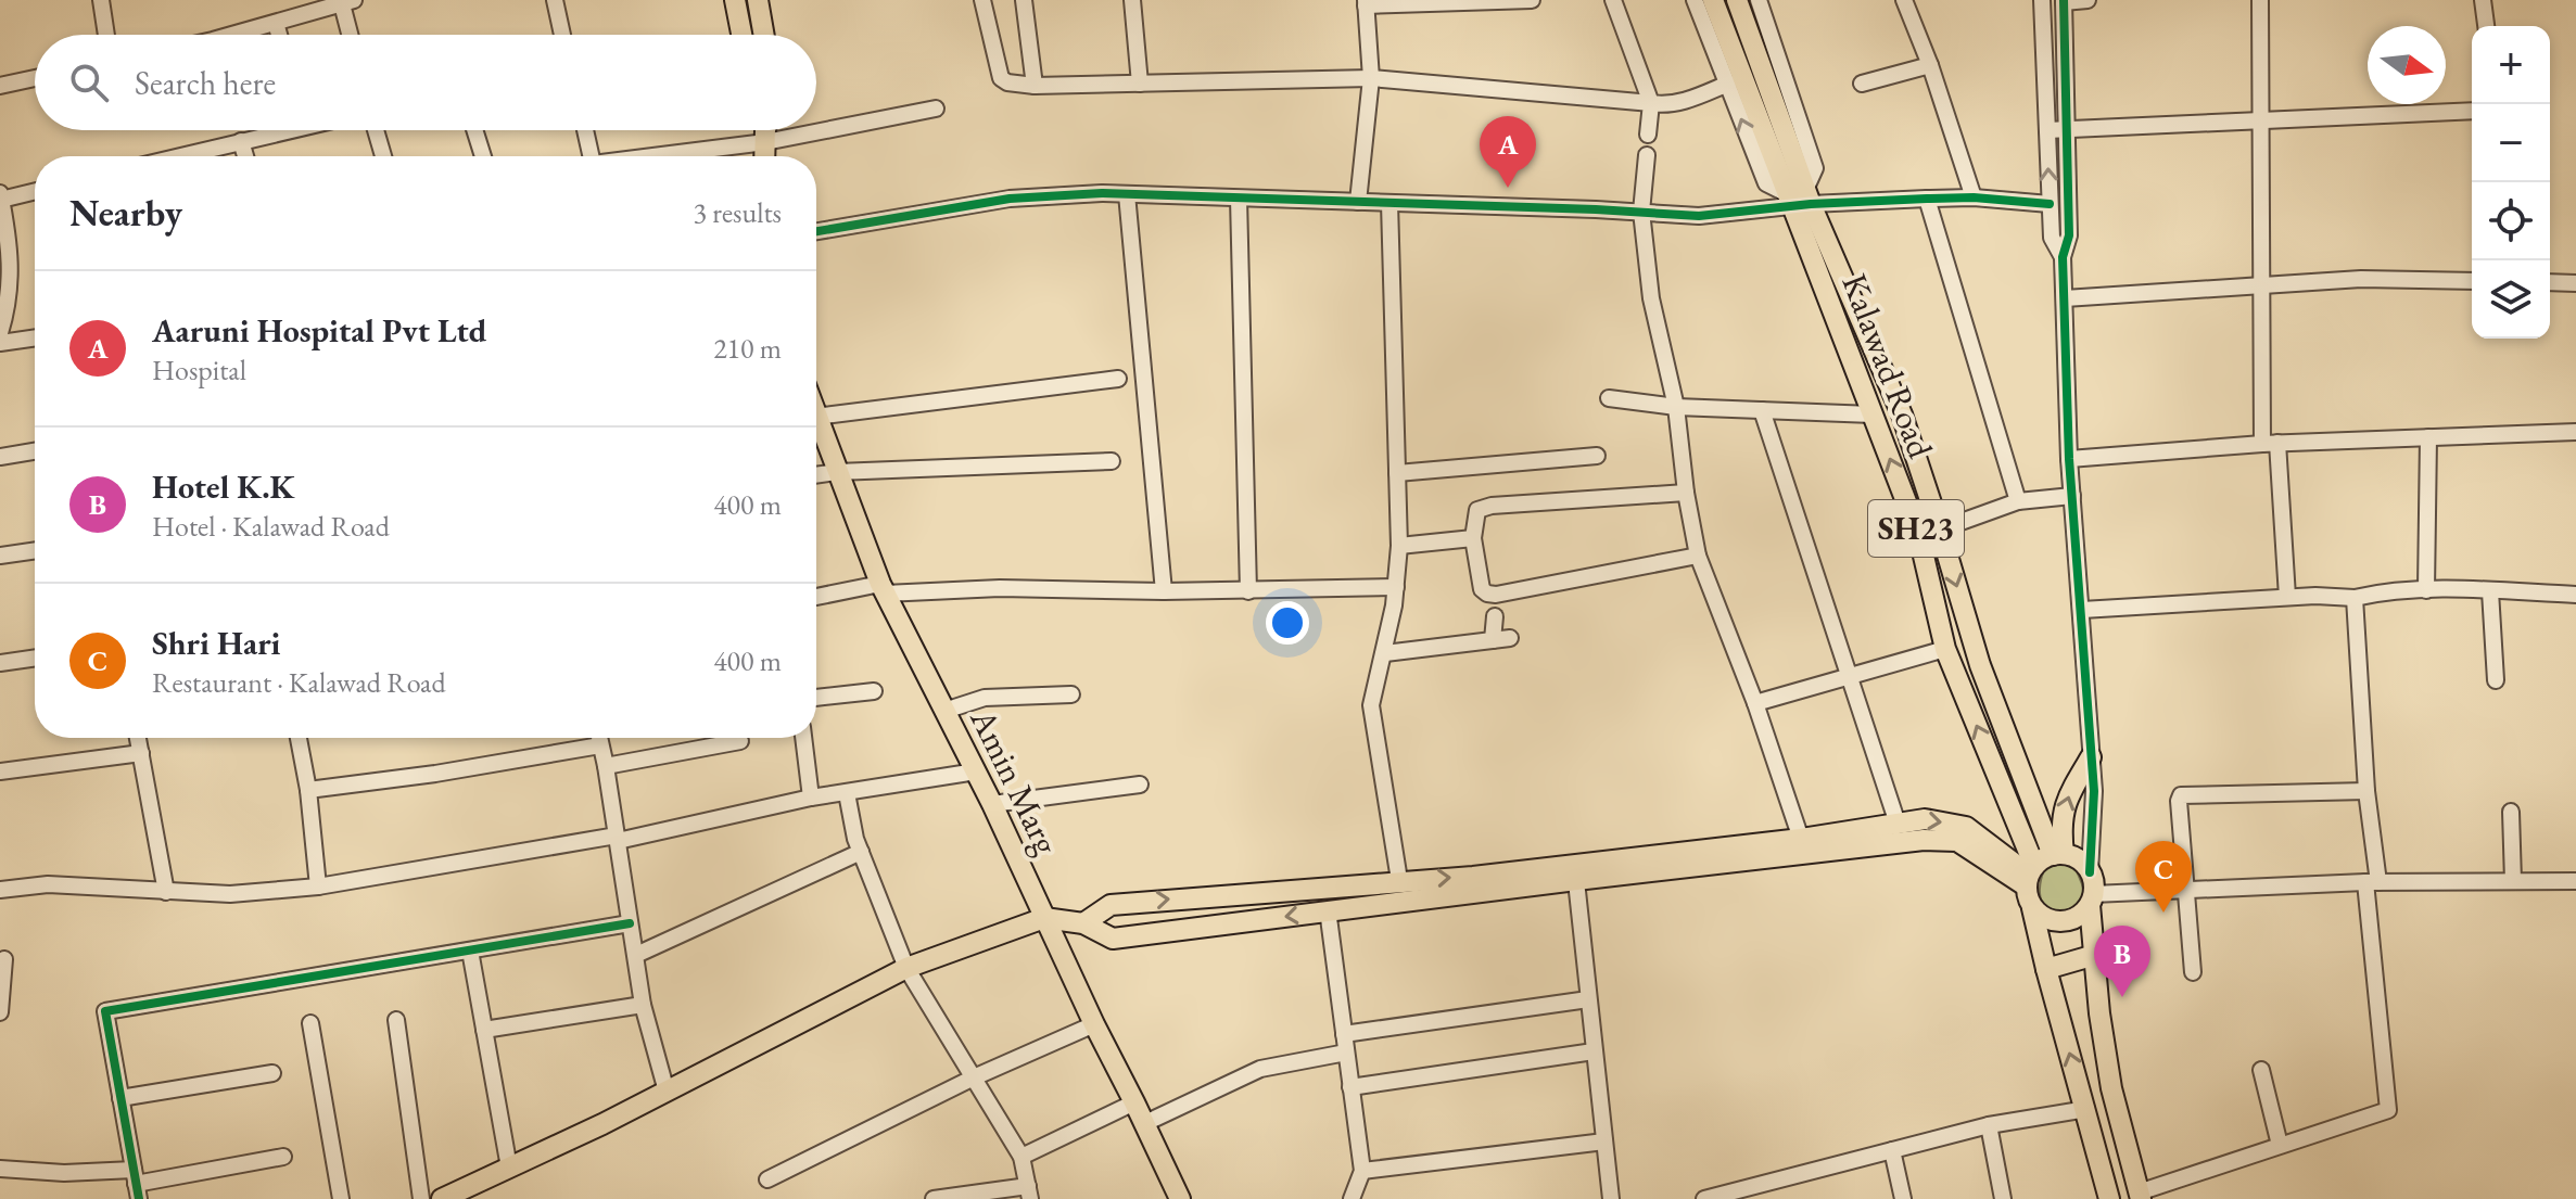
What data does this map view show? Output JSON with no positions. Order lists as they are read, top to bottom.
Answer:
{
  "streets": {
    "main road": ["Kalawad Road", "SH23", "Amin Marg"]
  },
  "north": "right",
  "page": {
    "map_buttons": ["+", "−"],
    "search": "Search here",
    "pins": ["A", "C", "B"],
    "heading": ["Nearby", "3 results"],
    "list": [
      {
        "mark": "A",
        "name": "Aaruni Hospital Pvt Ltd",
        "note": "Hospital",
        "value": "210 m"
      },
      {
        "mark": "B",
        "name": "Hotel K.K",
        "note": "Hotel · Kalawad Road",
        "value": "400 m"
      },
      {
        "mark": "C",
        "name": "Shri Hari",
        "note": "Restaurant · Kalawad Road",
        "value": "400 m"
      }
    ]
  }
}
